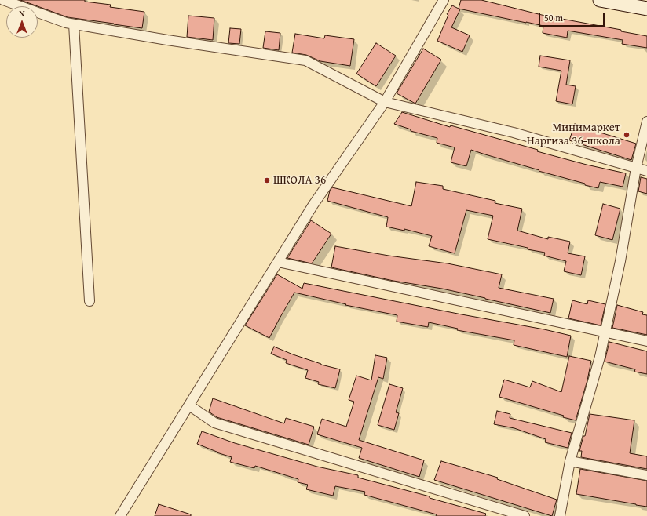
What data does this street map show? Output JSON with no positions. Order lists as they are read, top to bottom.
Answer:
{
  "places": ["Минимаркет Наргиза 36-школа", "ШКОЛА 36"],
  "scale_bar": "50 m",
  "north": "top"
}
